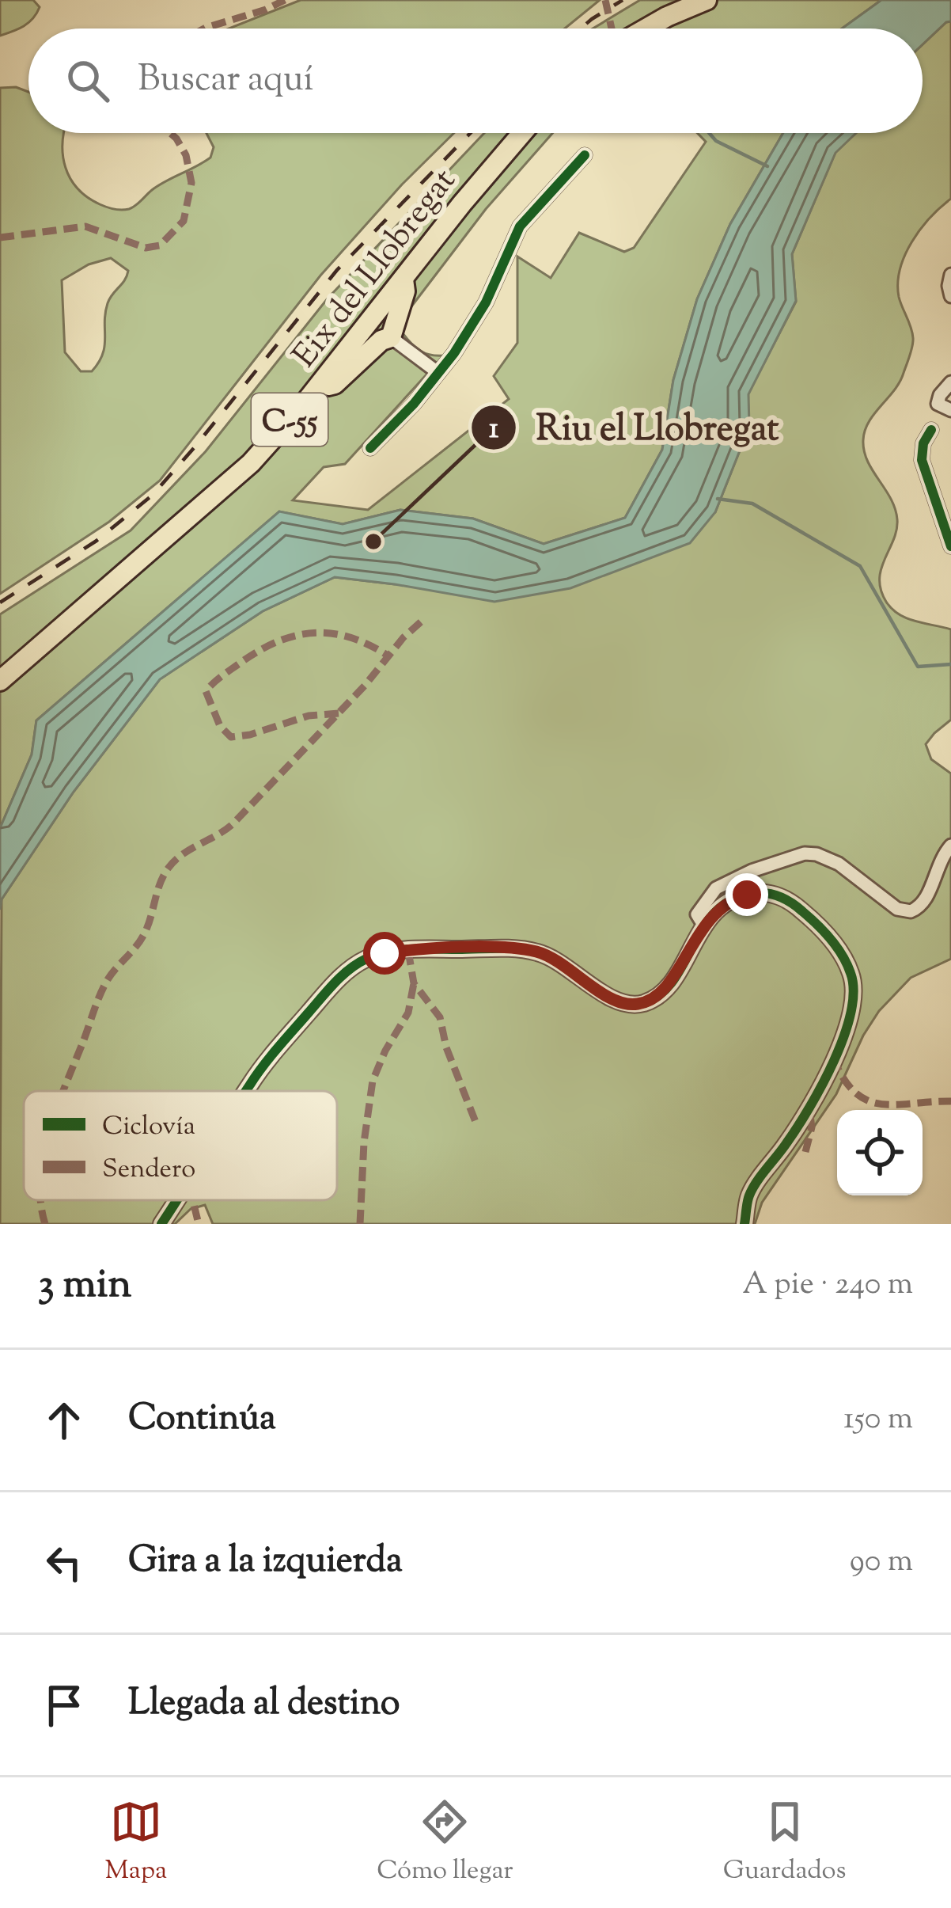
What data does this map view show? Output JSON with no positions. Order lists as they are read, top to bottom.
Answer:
{
  "streets": {
    "highway": ["Eix del Llobregat", "C-55"]
  },
  "places": ["Riu el Llobregat"],
  "legend": ["Ciclovía", "Sendero"],
  "page": {
    "search": "Buscar aquí",
    "heading": ["3 min", "A pie · 240 m"],
    "list": [
      ["Continúa", "150 m"],
      ["Gira a la izquierda", "90 m"],
      "Llegada al destino"
    ],
    "nav": ["Mapa", "Cómo llegar", "Guardados"]
  }
}
